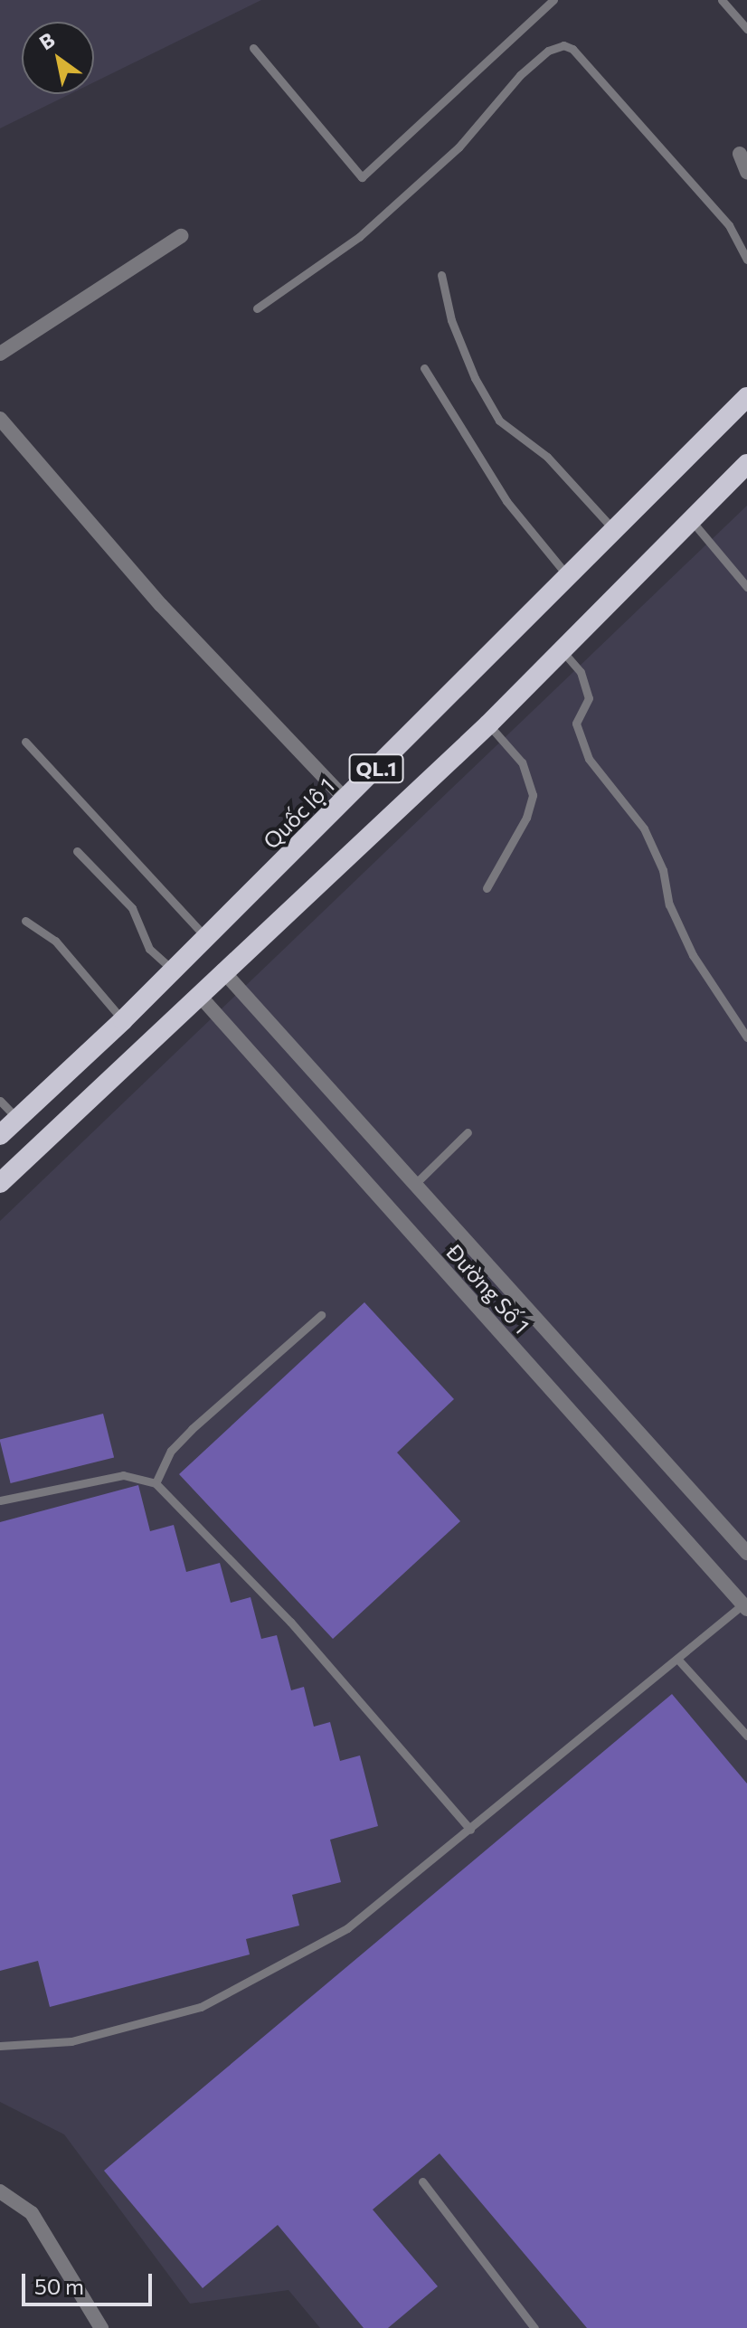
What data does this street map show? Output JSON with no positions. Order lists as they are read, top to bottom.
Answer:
{
  "streets": {
    "highway": ["QL.1", "Quốc lộ 1"],
    "street": ["Đường Số 1"]
  },
  "crossings": [
    ["QL.1", "Đường Số 1"]
  ],
  "scale_bar": "50 m",
  "north": "top left"
}
